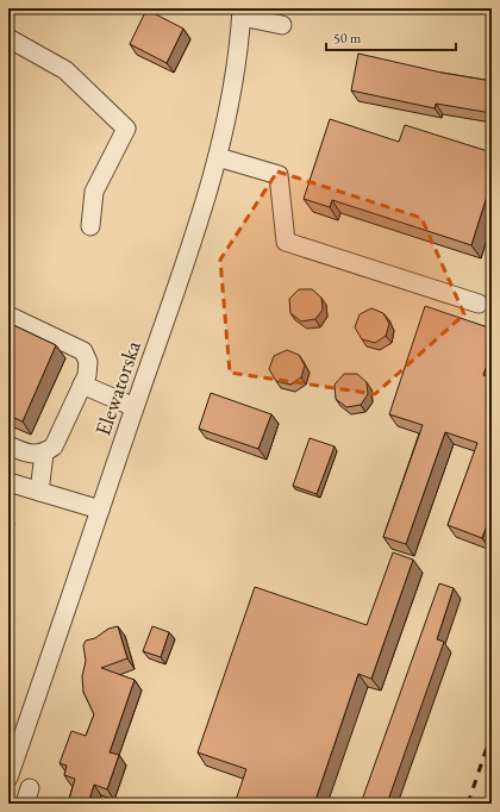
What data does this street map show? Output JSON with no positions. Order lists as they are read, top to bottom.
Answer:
{
  "streets": {
    "street": ["Elewatorska"]
  },
  "scale_bar": "50 m"
}
